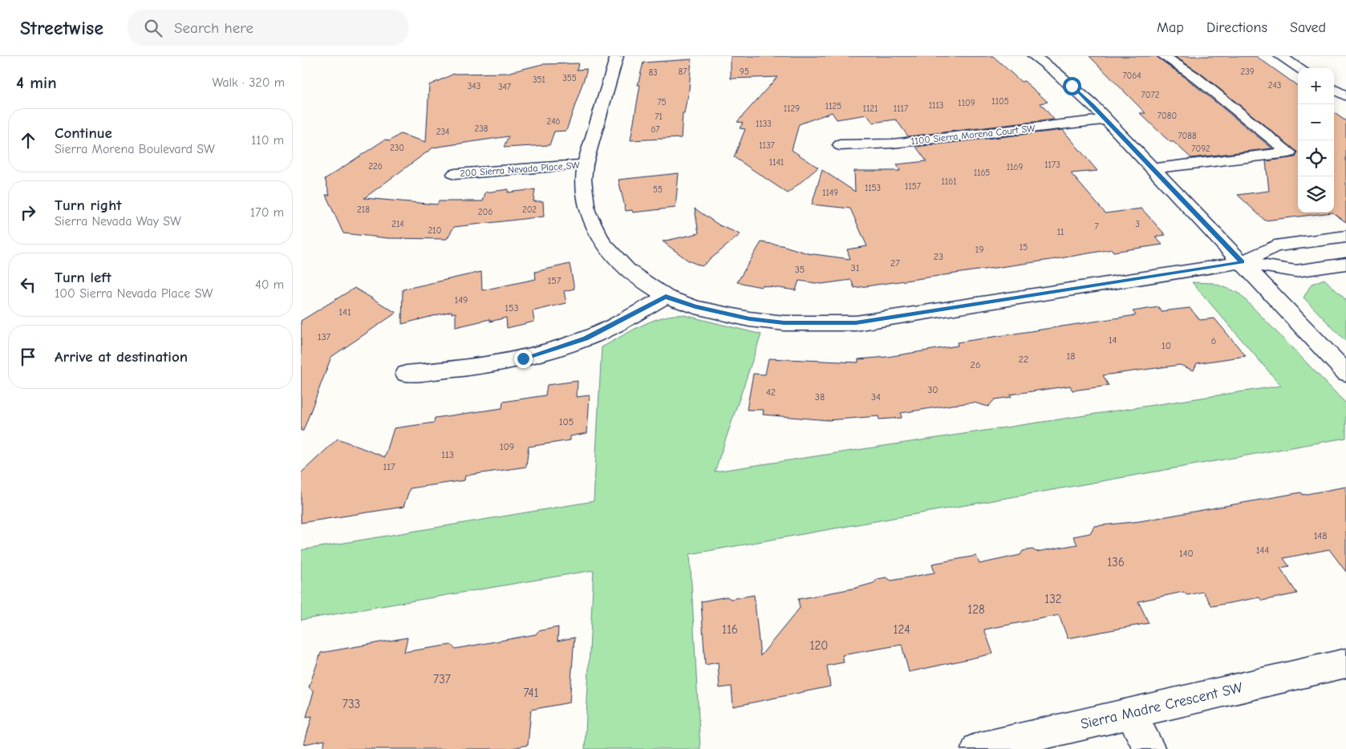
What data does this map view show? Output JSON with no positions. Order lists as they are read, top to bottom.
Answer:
{
  "streets": {
    "street": ["1100 Sierra Morena Court SW", "200 Sierra Nevada Place SW", "Sierra Madre Crescent SW"]
  },
  "house_numbers": [
    "87",
    "95",
    "239",
    "83",
    "7064",
    "355",
    "351",
    "243",
    "343",
    "347",
    "7072",
    "1105",
    "75",
    "1109",
    "1113",
    "1125",
    "1129",
    "1121",
    "1117",
    "7080",
    "71",
    "246",
    "1133",
    "238",
    "67",
    "234",
    "7088",
    "1137",
    "230",
    "7092",
    "1141",
    "1173",
    "226",
    "1169",
    "1165",
    "1161",
    "1157",
    "1153",
    "55",
    "1149",
    "218",
    "202",
    "206",
    "214",
    "3",
    "7",
    "210",
    "11",
    "15",
    "19",
    "23",
    "27",
    "31",
    "35",
    "157",
    "149",
    "153",
    "141",
    "137",
    "14",
    "6",
    "10",
    "18",
    "22",
    "26",
    "30",
    "42",
    "38",
    "34",
    "105",
    "109",
    "113",
    "117",
    "148",
    "144",
    "140",
    "136",
    "132",
    "128",
    "116",
    "124",
    "120",
    "737",
    "741",
    "733"
  ],
  "page": {
    "header": "Streetwise",
    "search": "Search here",
    "nav": ["Map", "Directions", "Saved"],
    "heading": ["4 min", "Walk · 320 m"],
    "map_buttons": ["+", "−"],
    "list": [
      ["Continue", "Sierra Morena Boulevard SW", "110 m"],
      ["Turn right", "Sierra Nevada Way SW", "170 m"],
      ["Turn left", "100 Sierra Nevada Place SW", "40 m"],
      "Arrive at destination"
    ]
  }
}
